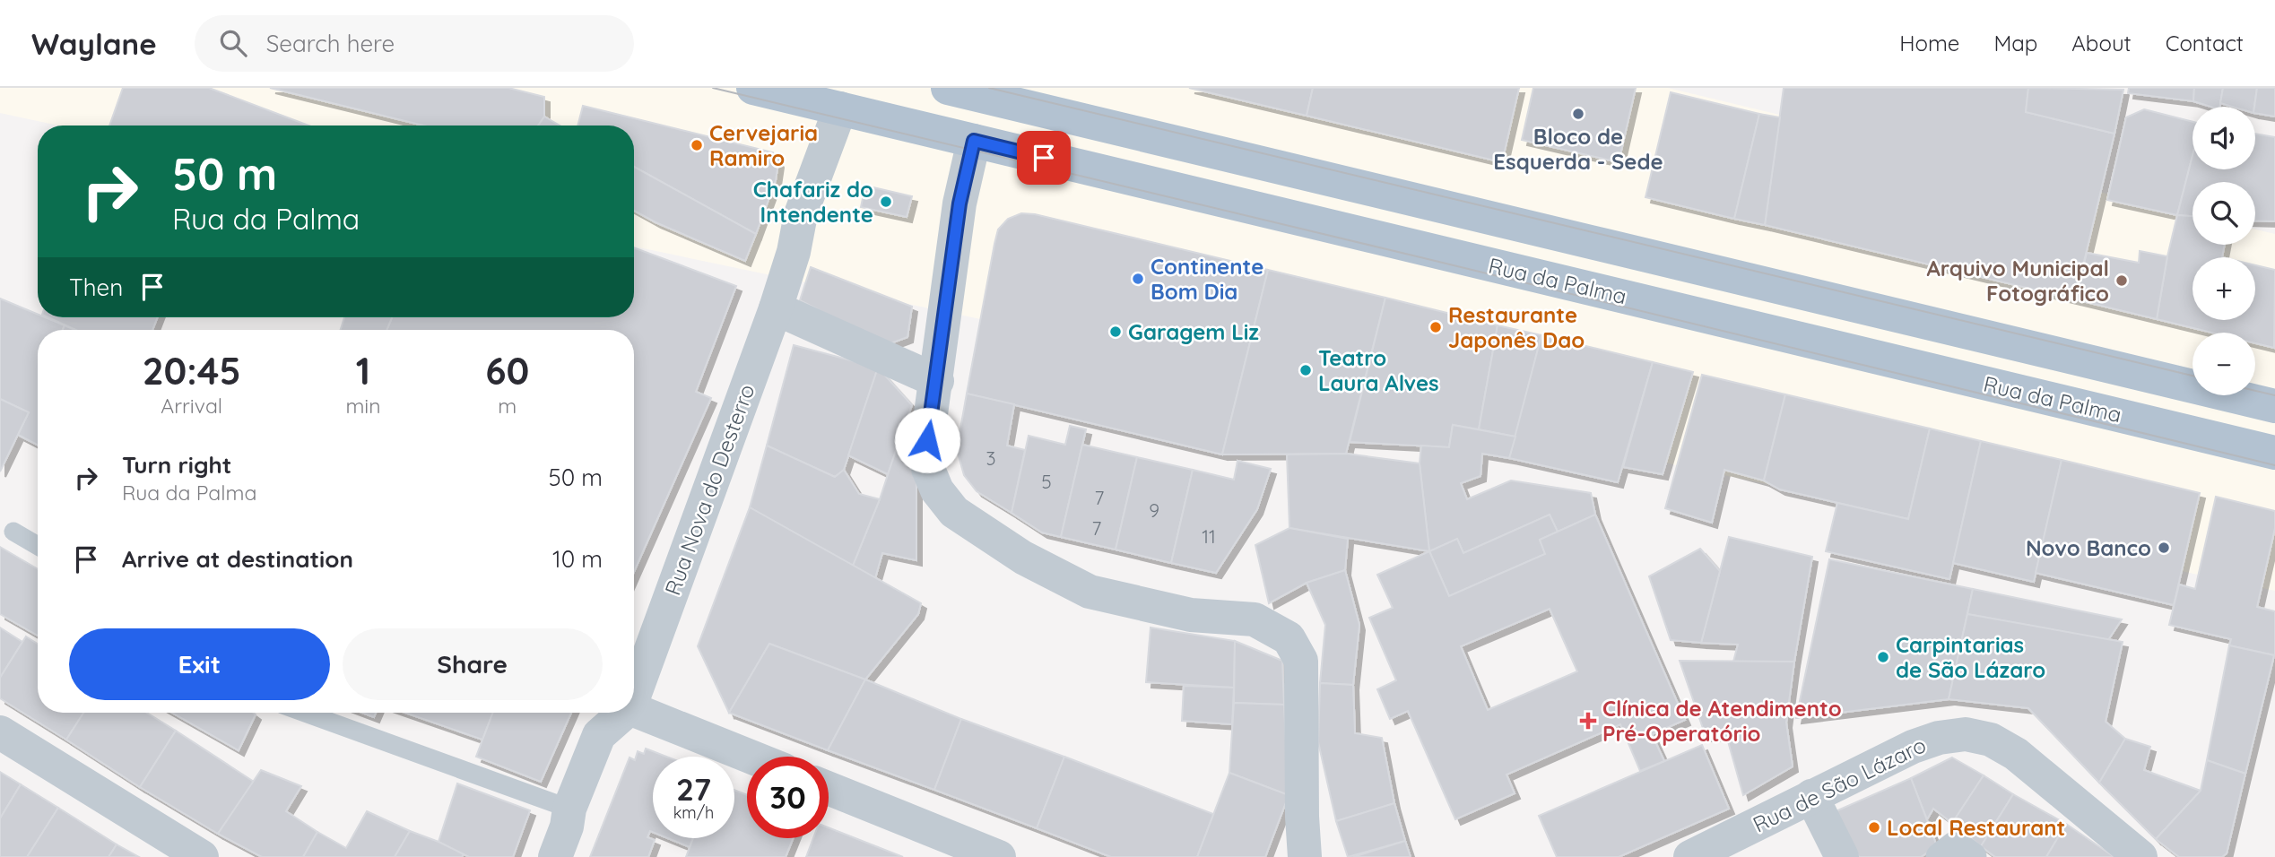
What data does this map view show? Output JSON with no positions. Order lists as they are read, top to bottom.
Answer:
{
  "streets": {
    "main road": ["Rua da Palma"],
    "street": ["Rua Nova do Desterro", "Rua de São Lázaro"]
  },
  "crossings": [
    ["Rua da Palma", "Rua Nova do Desterro"]
  ],
  "places": {
    "other": [
      "Bloco de Esquerda - Sede",
      "Cervejaria Ramiro",
      "Chafariz do Intendente",
      "Continente Bom Dia",
      "Arquivo Municipal Fotográfico",
      "Restaurante Japonês Dao",
      "Garagem Liz",
      "Teatro Laura Alves",
      "Novo Banco",
      "Carpintarias de São Lázaro",
      "Local Restaurant"
    ],
    "health": ["Clínica de Atendimento Pré-Operatório"]
  },
  "house_numbers": [
    "3",
    "5",
    "7",
    "9",
    "7",
    "11"
  ],
  "page": {
    "header": "Waylane",
    "search": "Search here",
    "nav": [
      "Home",
      "Map",
      "About",
      "Contact"
    ],
    "map_buttons": ["+", "−"],
    "turn": ["50 m", "Rua da Palma"],
    "then": "Then",
    "eta": [
      "20:45",
      "Arrival",
      "1",
      "min",
      "60",
      "m"
    ],
    "list": [
      {
        "name": "Turn right",
        "note": "Rua da Palma",
        "value": "50 m"
      },
      {
        "name": "Arrive at destination",
        "value": "10 m"
      }
    ],
    "buttons": ["Exit", "Share"],
    "speed": "27 km/h",
    "limit": "30"
  }
}
